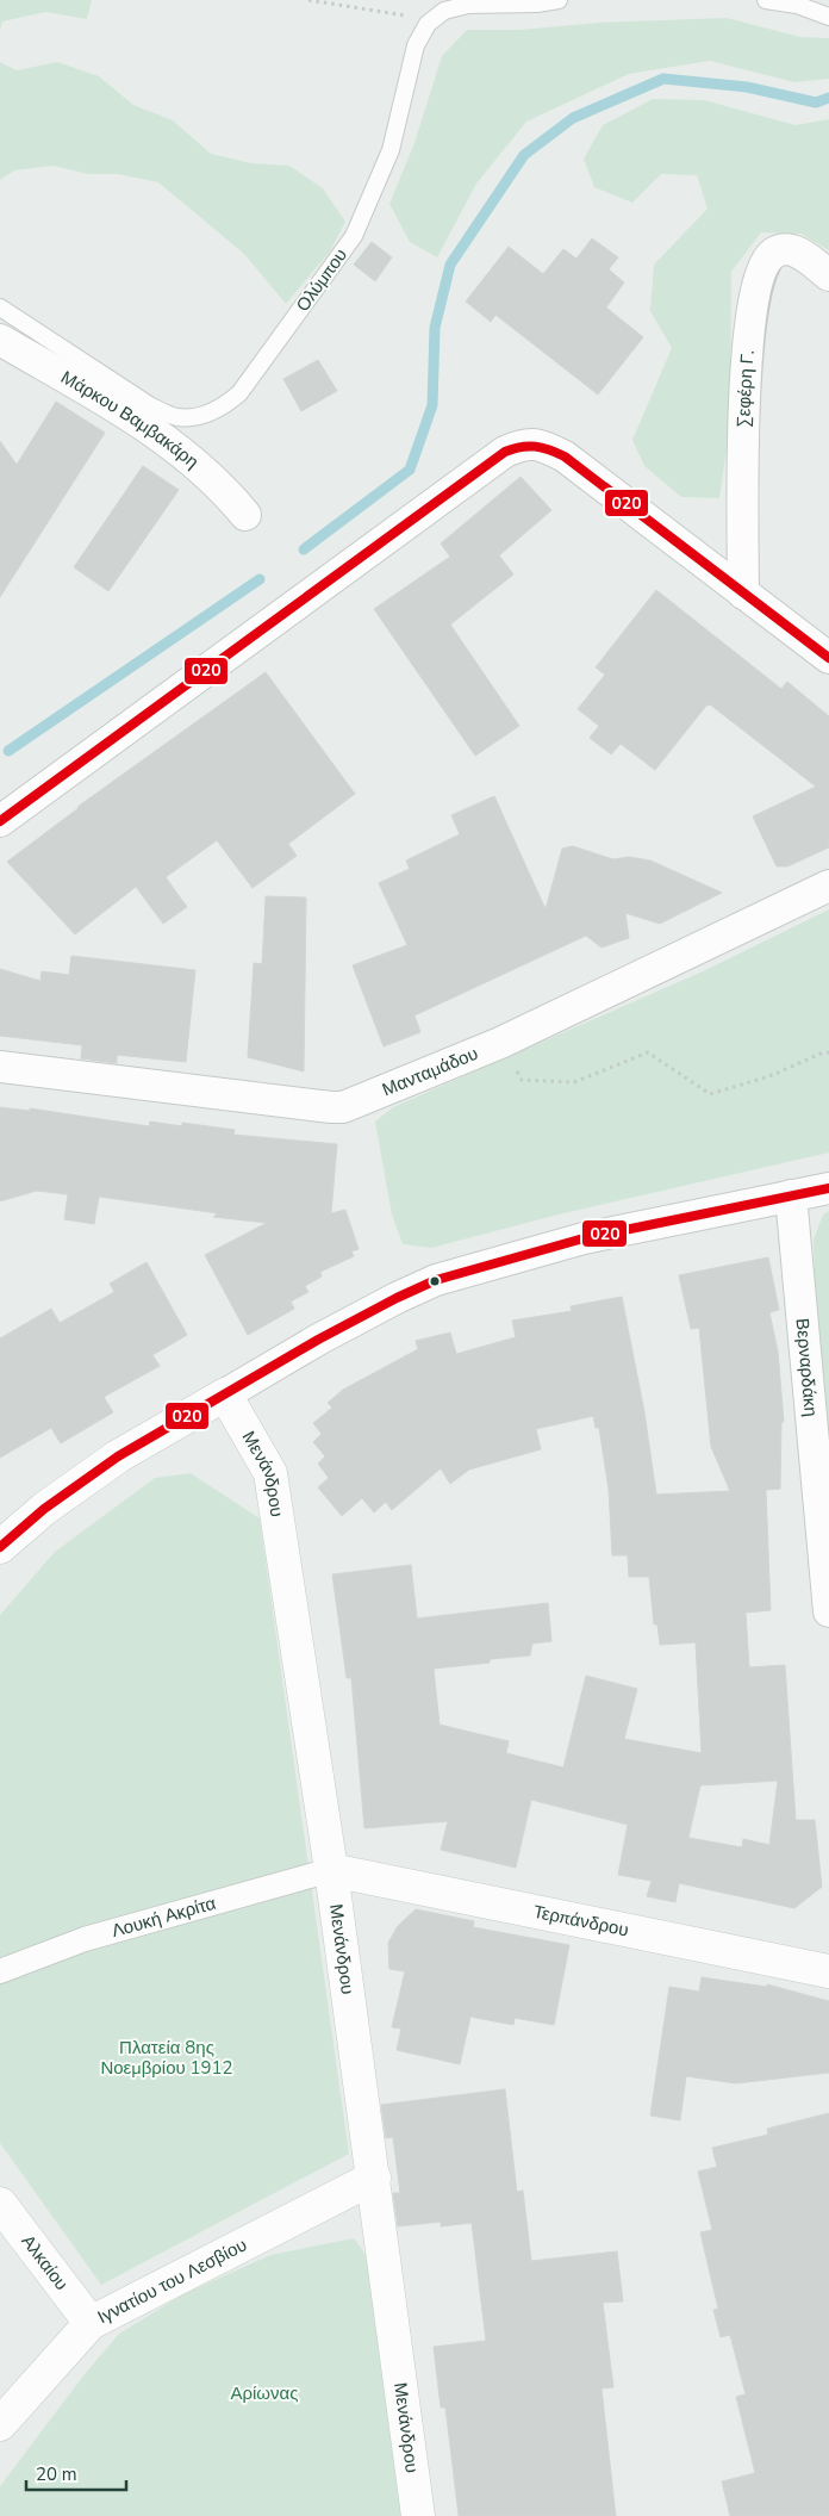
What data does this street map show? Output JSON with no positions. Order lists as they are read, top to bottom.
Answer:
{
  "streets": {
    "street": [
      "Σεφέρη Γ.",
      "Μάρκου Βαμβακάρη",
      "Μανταμάδου",
      "Βερναρδάκη",
      "Μενάνδρου",
      "Λουκή Ακρίτα",
      "Τερπάνδρου",
      "Αλκαίου",
      "Ιγνατίου του Λεσβίου"
    ],
    "lane": ["Ολύμπου"]
  },
  "crossings": [
    ["Μενάνδρου", "Λουκή Ακρίτα"],
    ["Μενάνδρου", "Τερπάνδρου"],
    ["Μενάνδρου", "Ιγνατίου του Λεσβίου"],
    ["Λουκή Ακρίτα", "Τερπάνδρου"],
    ["Αλκαίου", "Ιγνατίου του Λεσβίου"]
  ],
  "parks": ["Πλατεία 8ης Νοεμβρίου 1912", "Αρίωνας"],
  "lines": ["transit line 020"],
  "scale_bar": "20 m"
}
